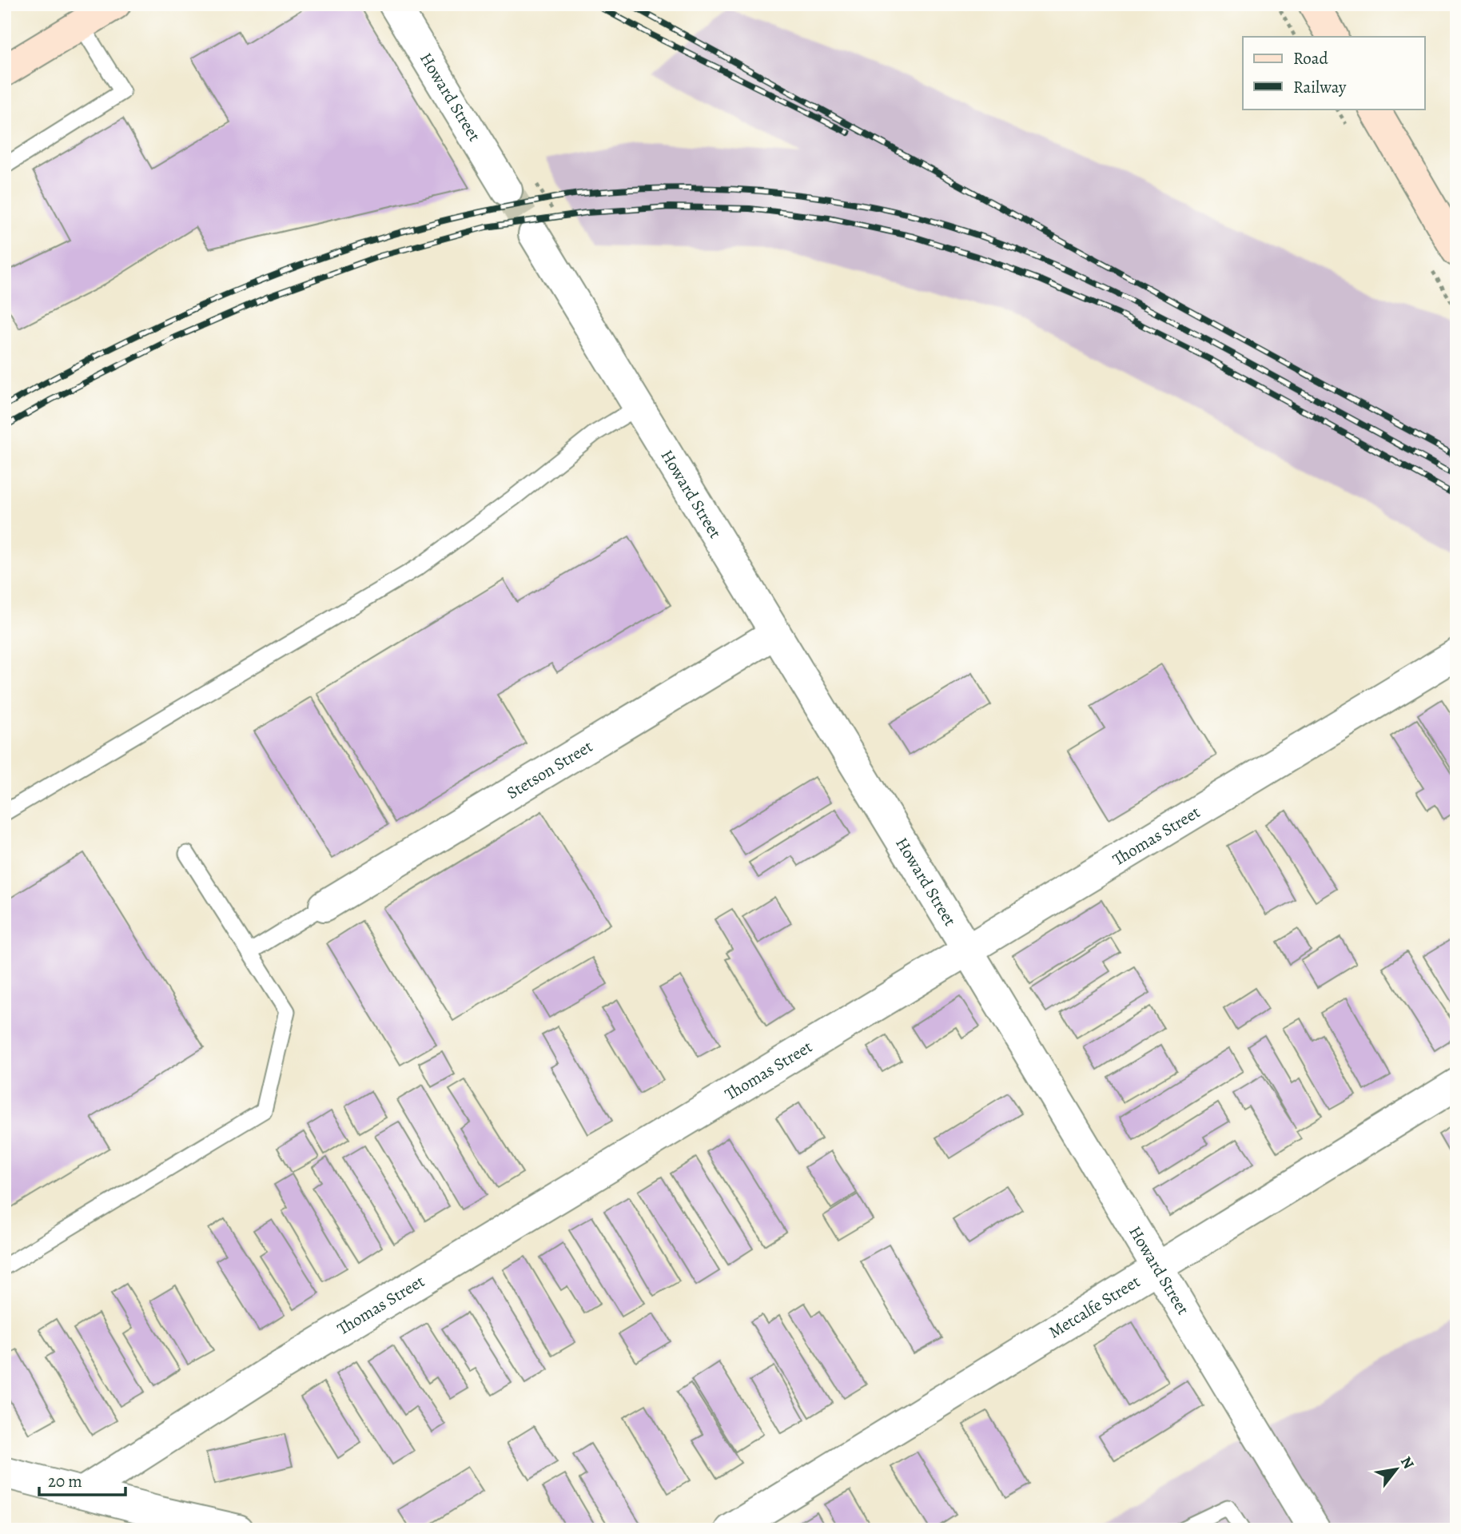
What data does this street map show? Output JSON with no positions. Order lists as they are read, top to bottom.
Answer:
{
  "streets": {
    "street": [
      "Howard Street",
      "Stetson Street",
      "Thomas Street",
      "Metcalfe Street"
    ]
  },
  "crossings": [
    ["Howard Street", "Stetson Street"],
    ["Howard Street", "Thomas Street"],
    ["Howard Street", "Metcalfe Street"]
  ],
  "legend": ["Road", "Railway"],
  "scale_bar": "20 m",
  "north": "top right"
}
